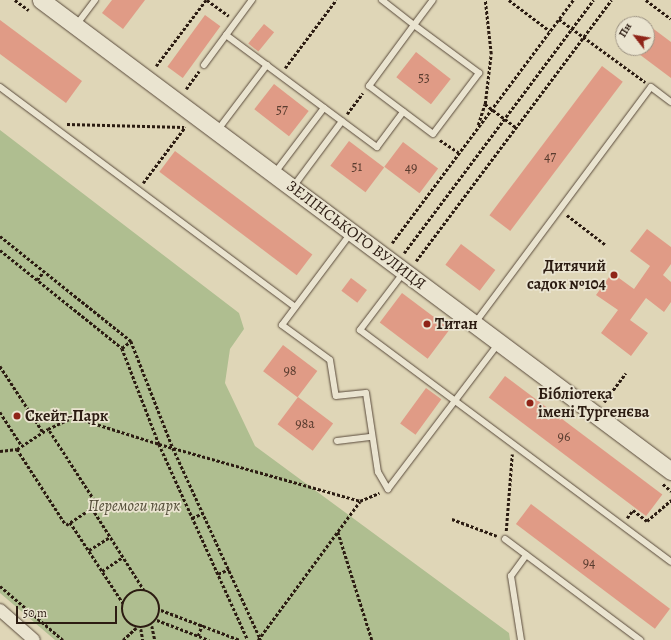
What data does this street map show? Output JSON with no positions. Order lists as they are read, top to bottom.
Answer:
{
  "streets": {
    "street": ["ЗЕЛІНСЬКОГО ВУЛИЦЯ"]
  },
  "parks": ["Перемоги парк"],
  "places": [
    "Дитячий садок №104",
    "Титан",
    "Бібліотека імені Тургенєва",
    "Скейт-Парк"
  ],
  "house_numbers": [
    "53",
    "57",
    "47",
    "51",
    "49",
    "98",
    "98а",
    "96",
    "94"
  ],
  "scale_bar": "50 m",
  "north": "top left"
}
